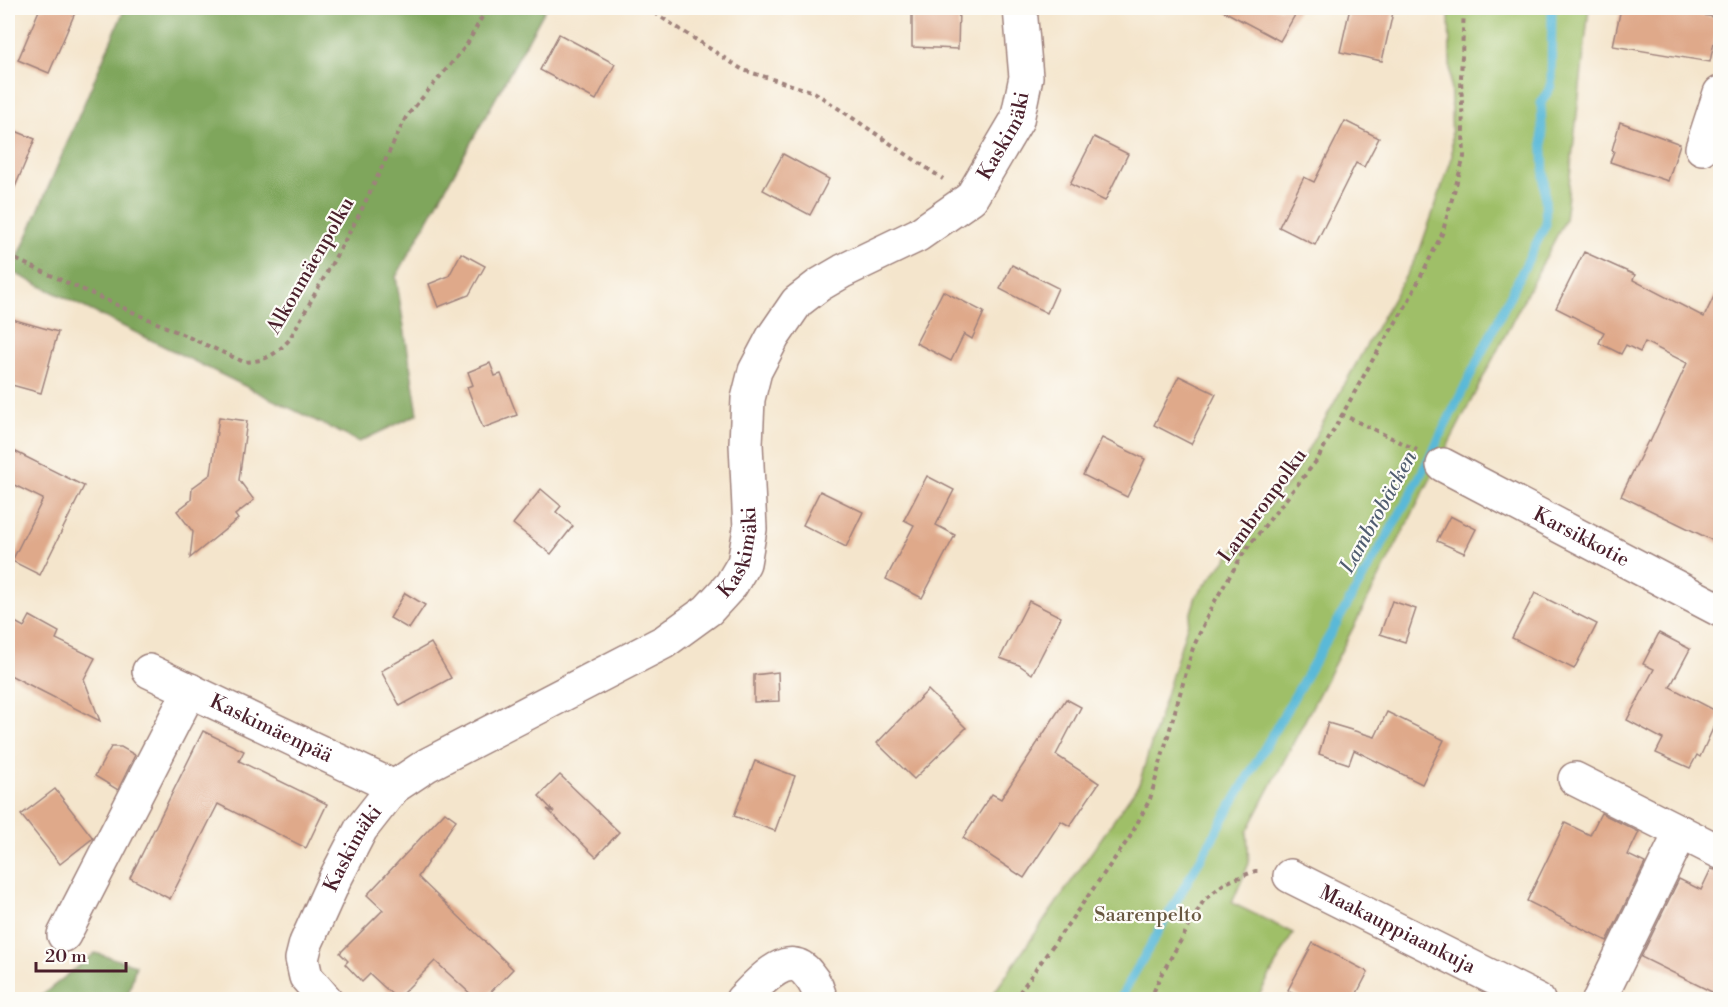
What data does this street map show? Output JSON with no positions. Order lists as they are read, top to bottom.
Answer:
{
  "streets": {
    "street": [
      "Kaskimäki",
      "Karsikkotie",
      "Kaskimäenpää",
      "Maakauppiaankuja"
    ],
    "path": ["Alkonmäenpolku", "Lambronpolku"]
  },
  "crossings": [
    ["Kaskimäki", "Kaskimäenpää"]
  ],
  "water": ["Lambrobäcken"],
  "parks": ["Saarenpelto"],
  "scale_bar": "20 m"
}
